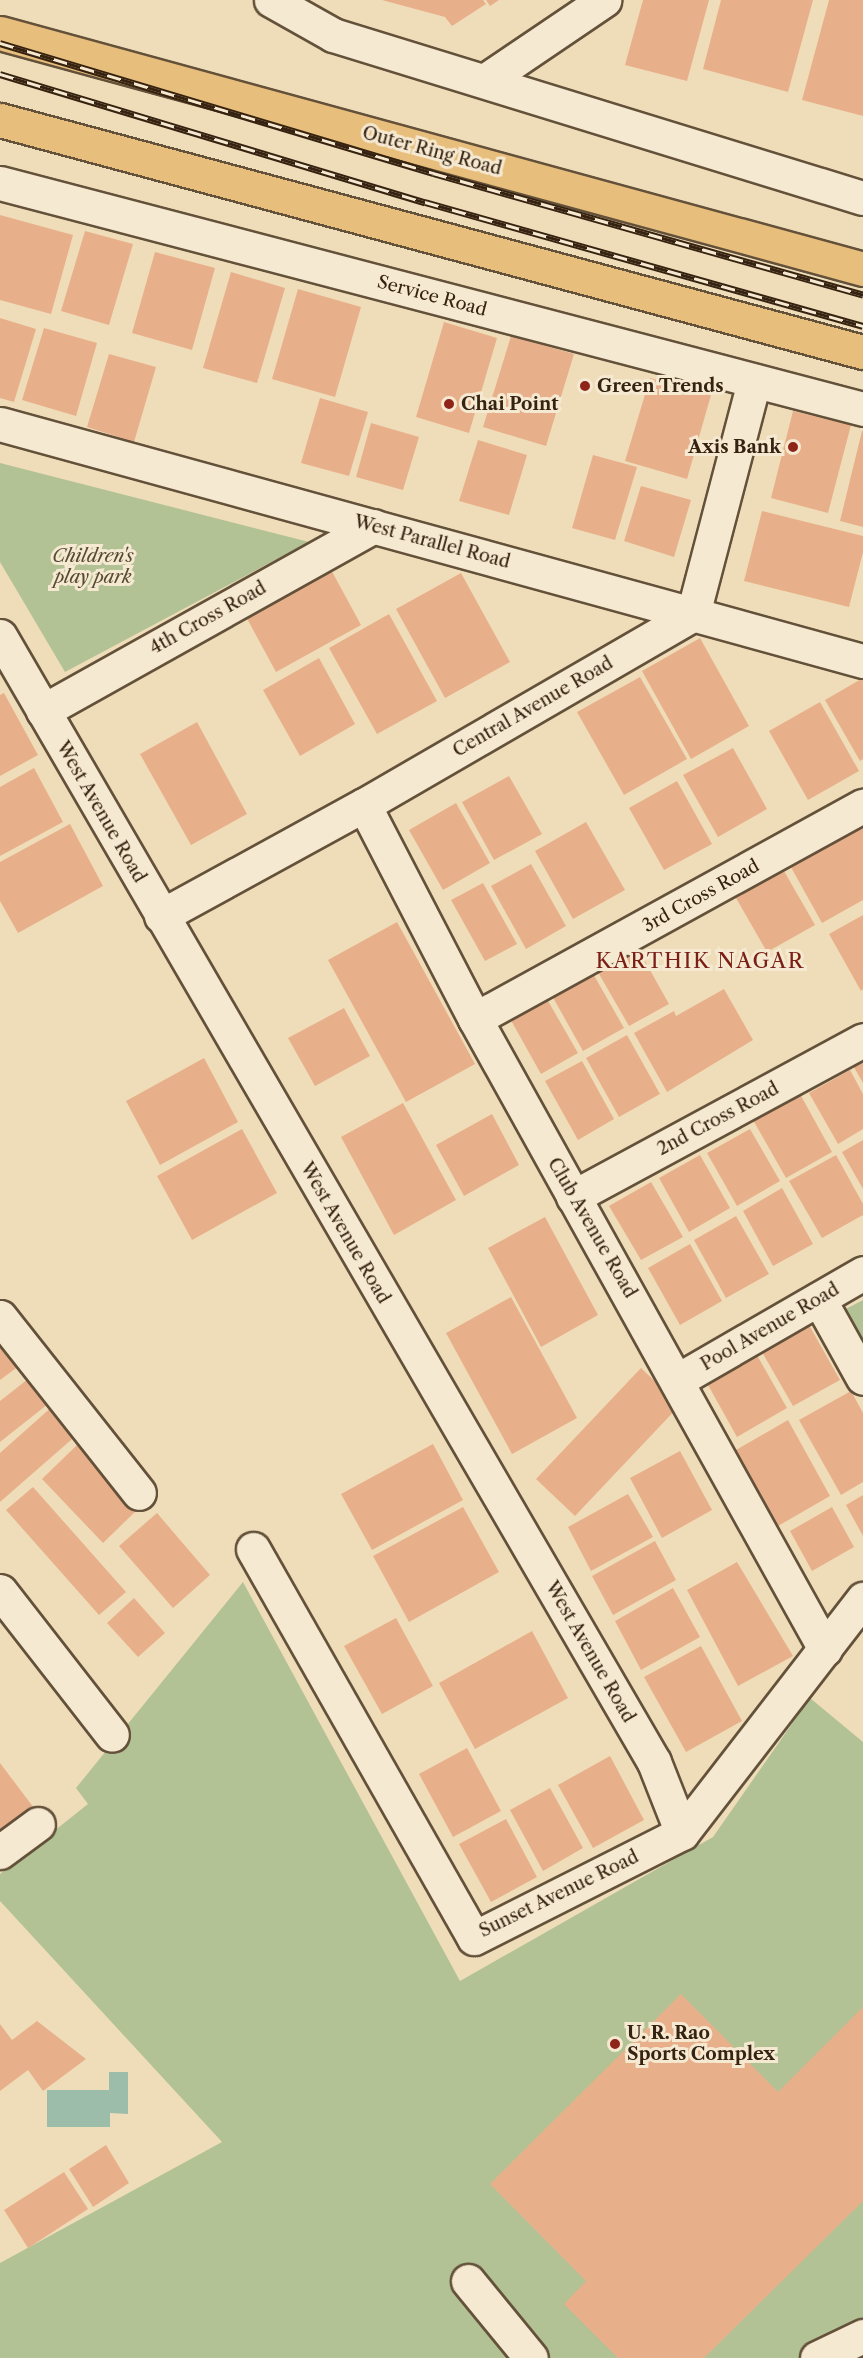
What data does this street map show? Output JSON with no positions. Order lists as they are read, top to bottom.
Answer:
{
  "streets": {
    "highway": ["Outer Ring Road"],
    "street": [
      "Service Road",
      "West Parallel Road",
      "4th Cross Road",
      "Central Avenue Road",
      "West Avenue Road",
      "3rd Cross Road",
      "2nd Cross Road",
      "Club Avenue Road",
      "Pool Avenue Road",
      "Sunset Avenue Road"
    ]
  },
  "crossings": [
    ["West Parallel Road", "4th Cross Road"],
    ["West Parallel Road", "Central Avenue Road"],
    ["4th Cross Road", "West Avenue Road"],
    ["Central Avenue Road", "West Avenue Road"],
    ["Central Avenue Road", "Club Avenue Road"],
    ["West Avenue Road", "Sunset Avenue Road"],
    ["3rd Cross Road", "Club Avenue Road"],
    ["2nd Cross Road", "Club Avenue Road"],
    ["Club Avenue Road", "Pool Avenue Road"],
    ["Club Avenue Road", "Sunset Avenue Road"]
  ],
  "districts": ["KARTHIK NAGAR"],
  "parks": ["Children's play park"],
  "places": [
    "Green Trends",
    "Chai Point",
    "Axis Bank",
    "U. R. Rao Sports Complex"
  ]
}
